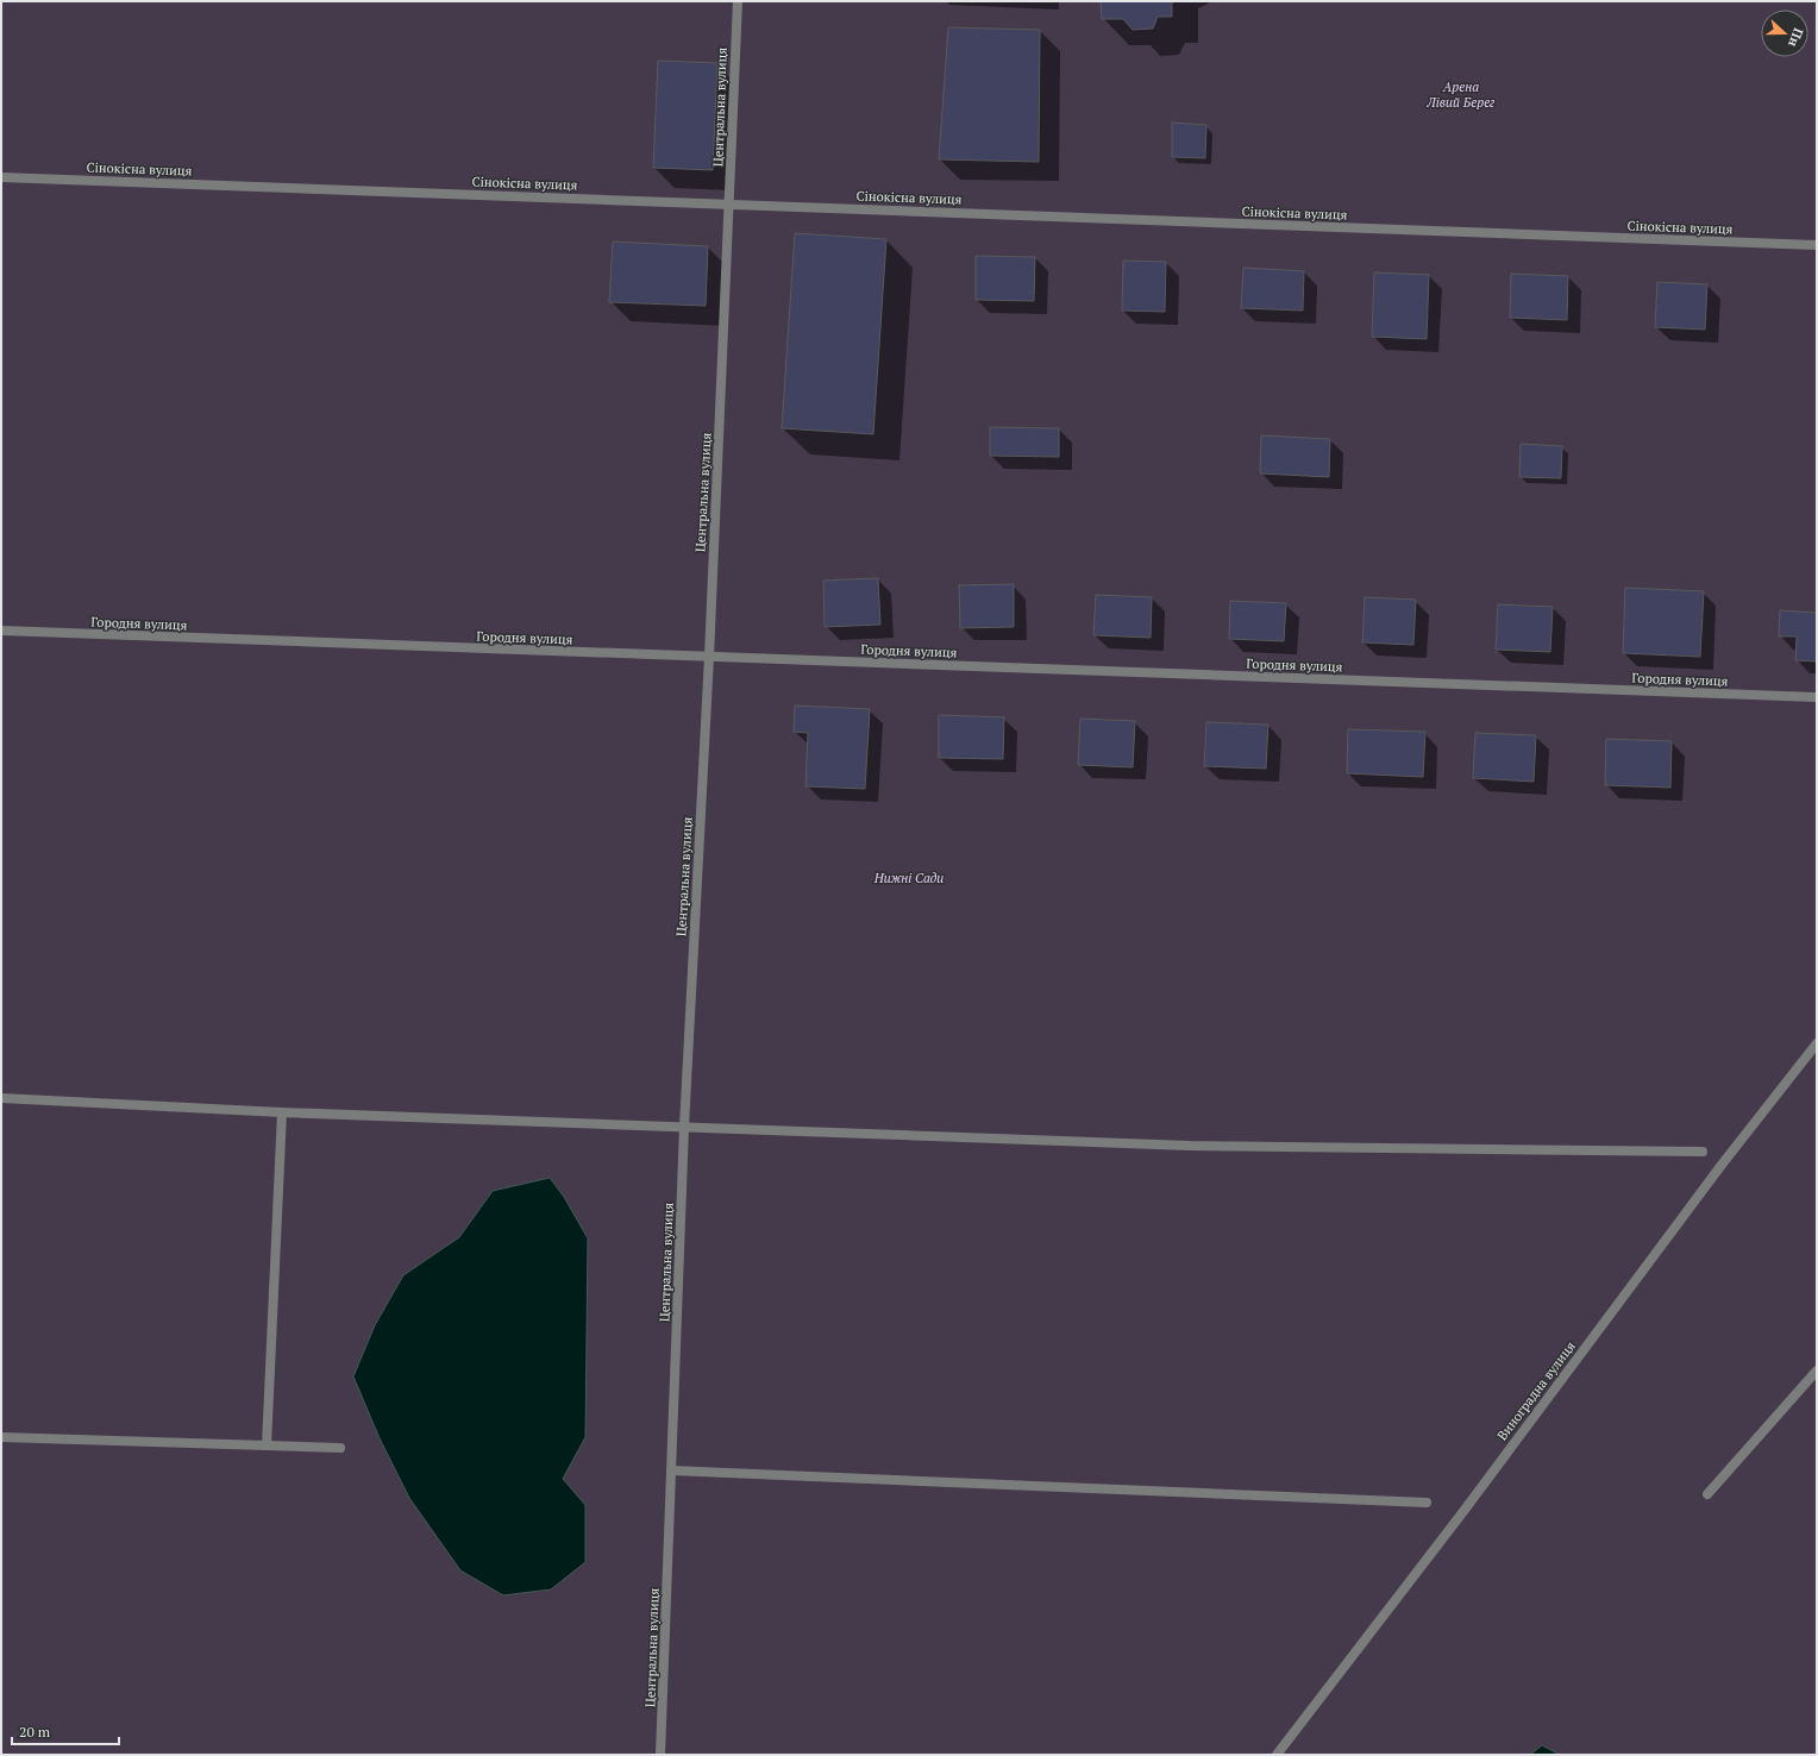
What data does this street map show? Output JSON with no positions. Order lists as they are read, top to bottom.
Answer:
{
  "streets": {
    "street": [
      "Центральна вулиця",
      "Сінокісна вулиця",
      "Городня вулиця",
      "Виноградна вулиця"
    ]
  },
  "crossings": [
    ["Центральна вулиця", "Сінокісна вулиця"],
    ["Центральна вулиця", "Городня вулиця"]
  ],
  "parks": ["Арена Лівий Берег", "Нижні Сади"],
  "scale_bar": "20 m",
  "north": "right"
}
